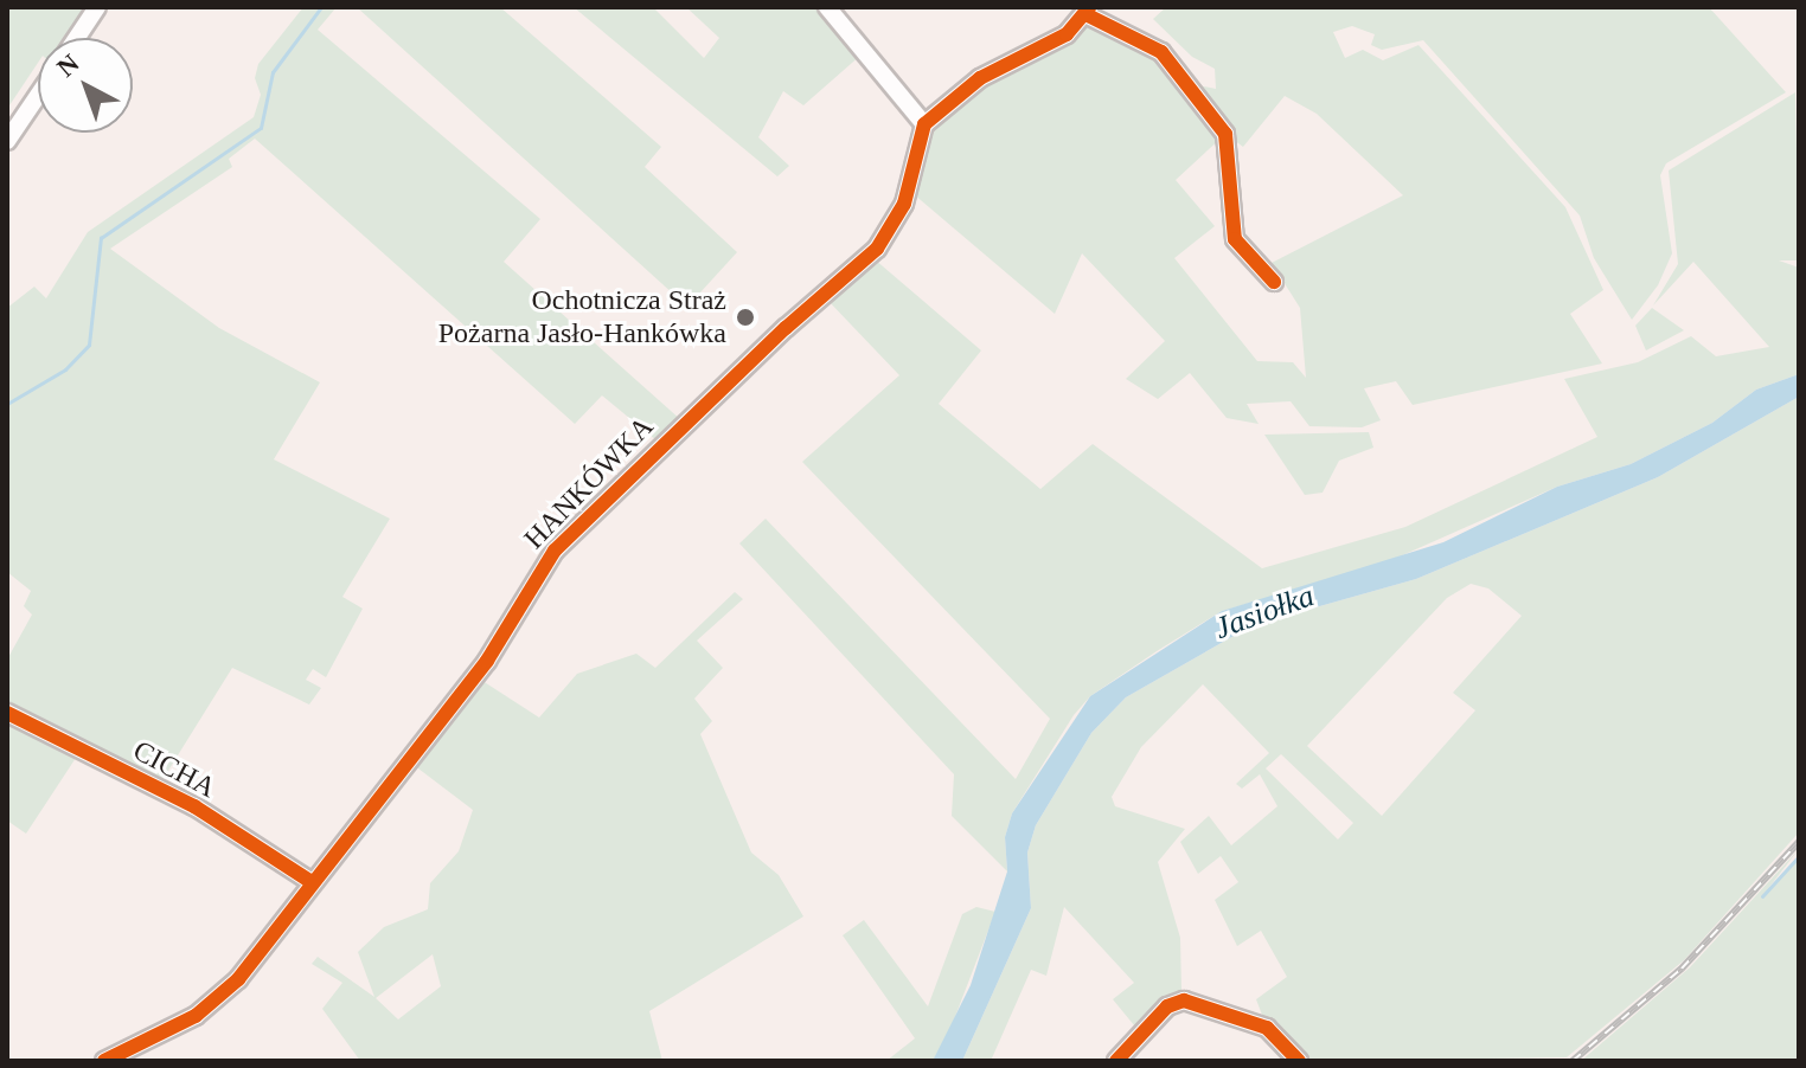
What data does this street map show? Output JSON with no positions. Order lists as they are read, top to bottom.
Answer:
{
  "streets": {
    "street": ["HANKÓWKA", "CICHA"]
  },
  "crossings": [
    ["HANKÓWKA", "CICHA"]
  ],
  "water": ["Jasiołka"],
  "places": ["Ochotnicza Straż Pożarna Jasło-Hankówka"],
  "north": "top left"
}
